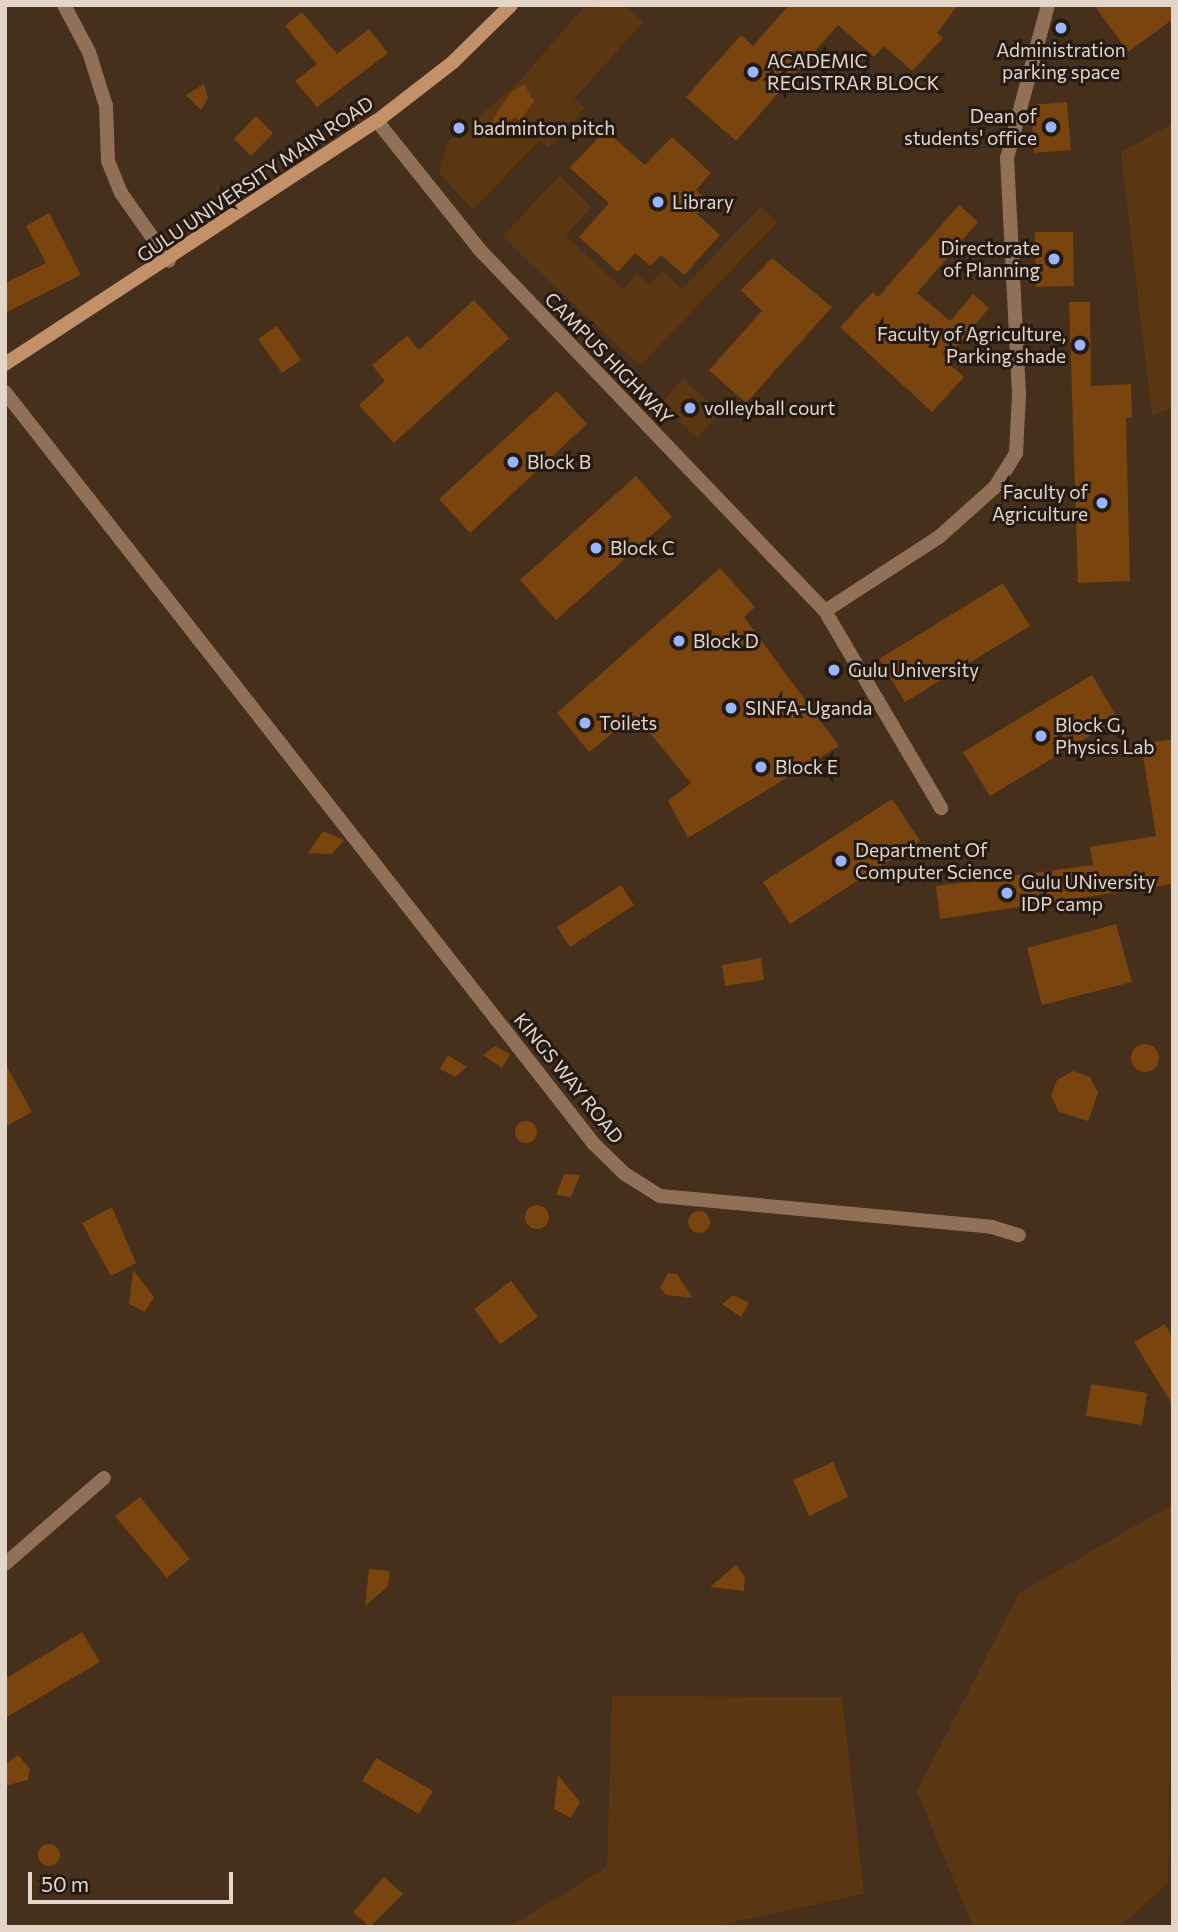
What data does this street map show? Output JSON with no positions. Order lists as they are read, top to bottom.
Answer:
{
  "streets": {
    "street": ["GULU UNIVERSITY MAIN ROAD", "CAMPUS HIGHWAY", "KINGS WAY ROAD"]
  },
  "crossings": [
    ["GULU UNIVERSITY MAIN ROAD", "CAMPUS HIGHWAY"]
  ],
  "places": [
    "Administration parking space",
    "ACADEMIC REGISTRAR BLOCK",
    "Dean of students' office",
    "badminton pitch",
    "Library",
    "Directorate of Planning",
    "Faculty of Agriculture, Parking shade",
    "volleyball court",
    "Block B",
    "Faculty of Agriculture",
    "Block C",
    "Block D",
    "Gulu University",
    "SINFA-Uganda",
    "Toilets",
    "Block G, Physics Lab",
    "Block E",
    "Department Of Computer Science",
    "Gulu UNiversity IDP camp"
  ],
  "scale_bar": "50 m"
}
